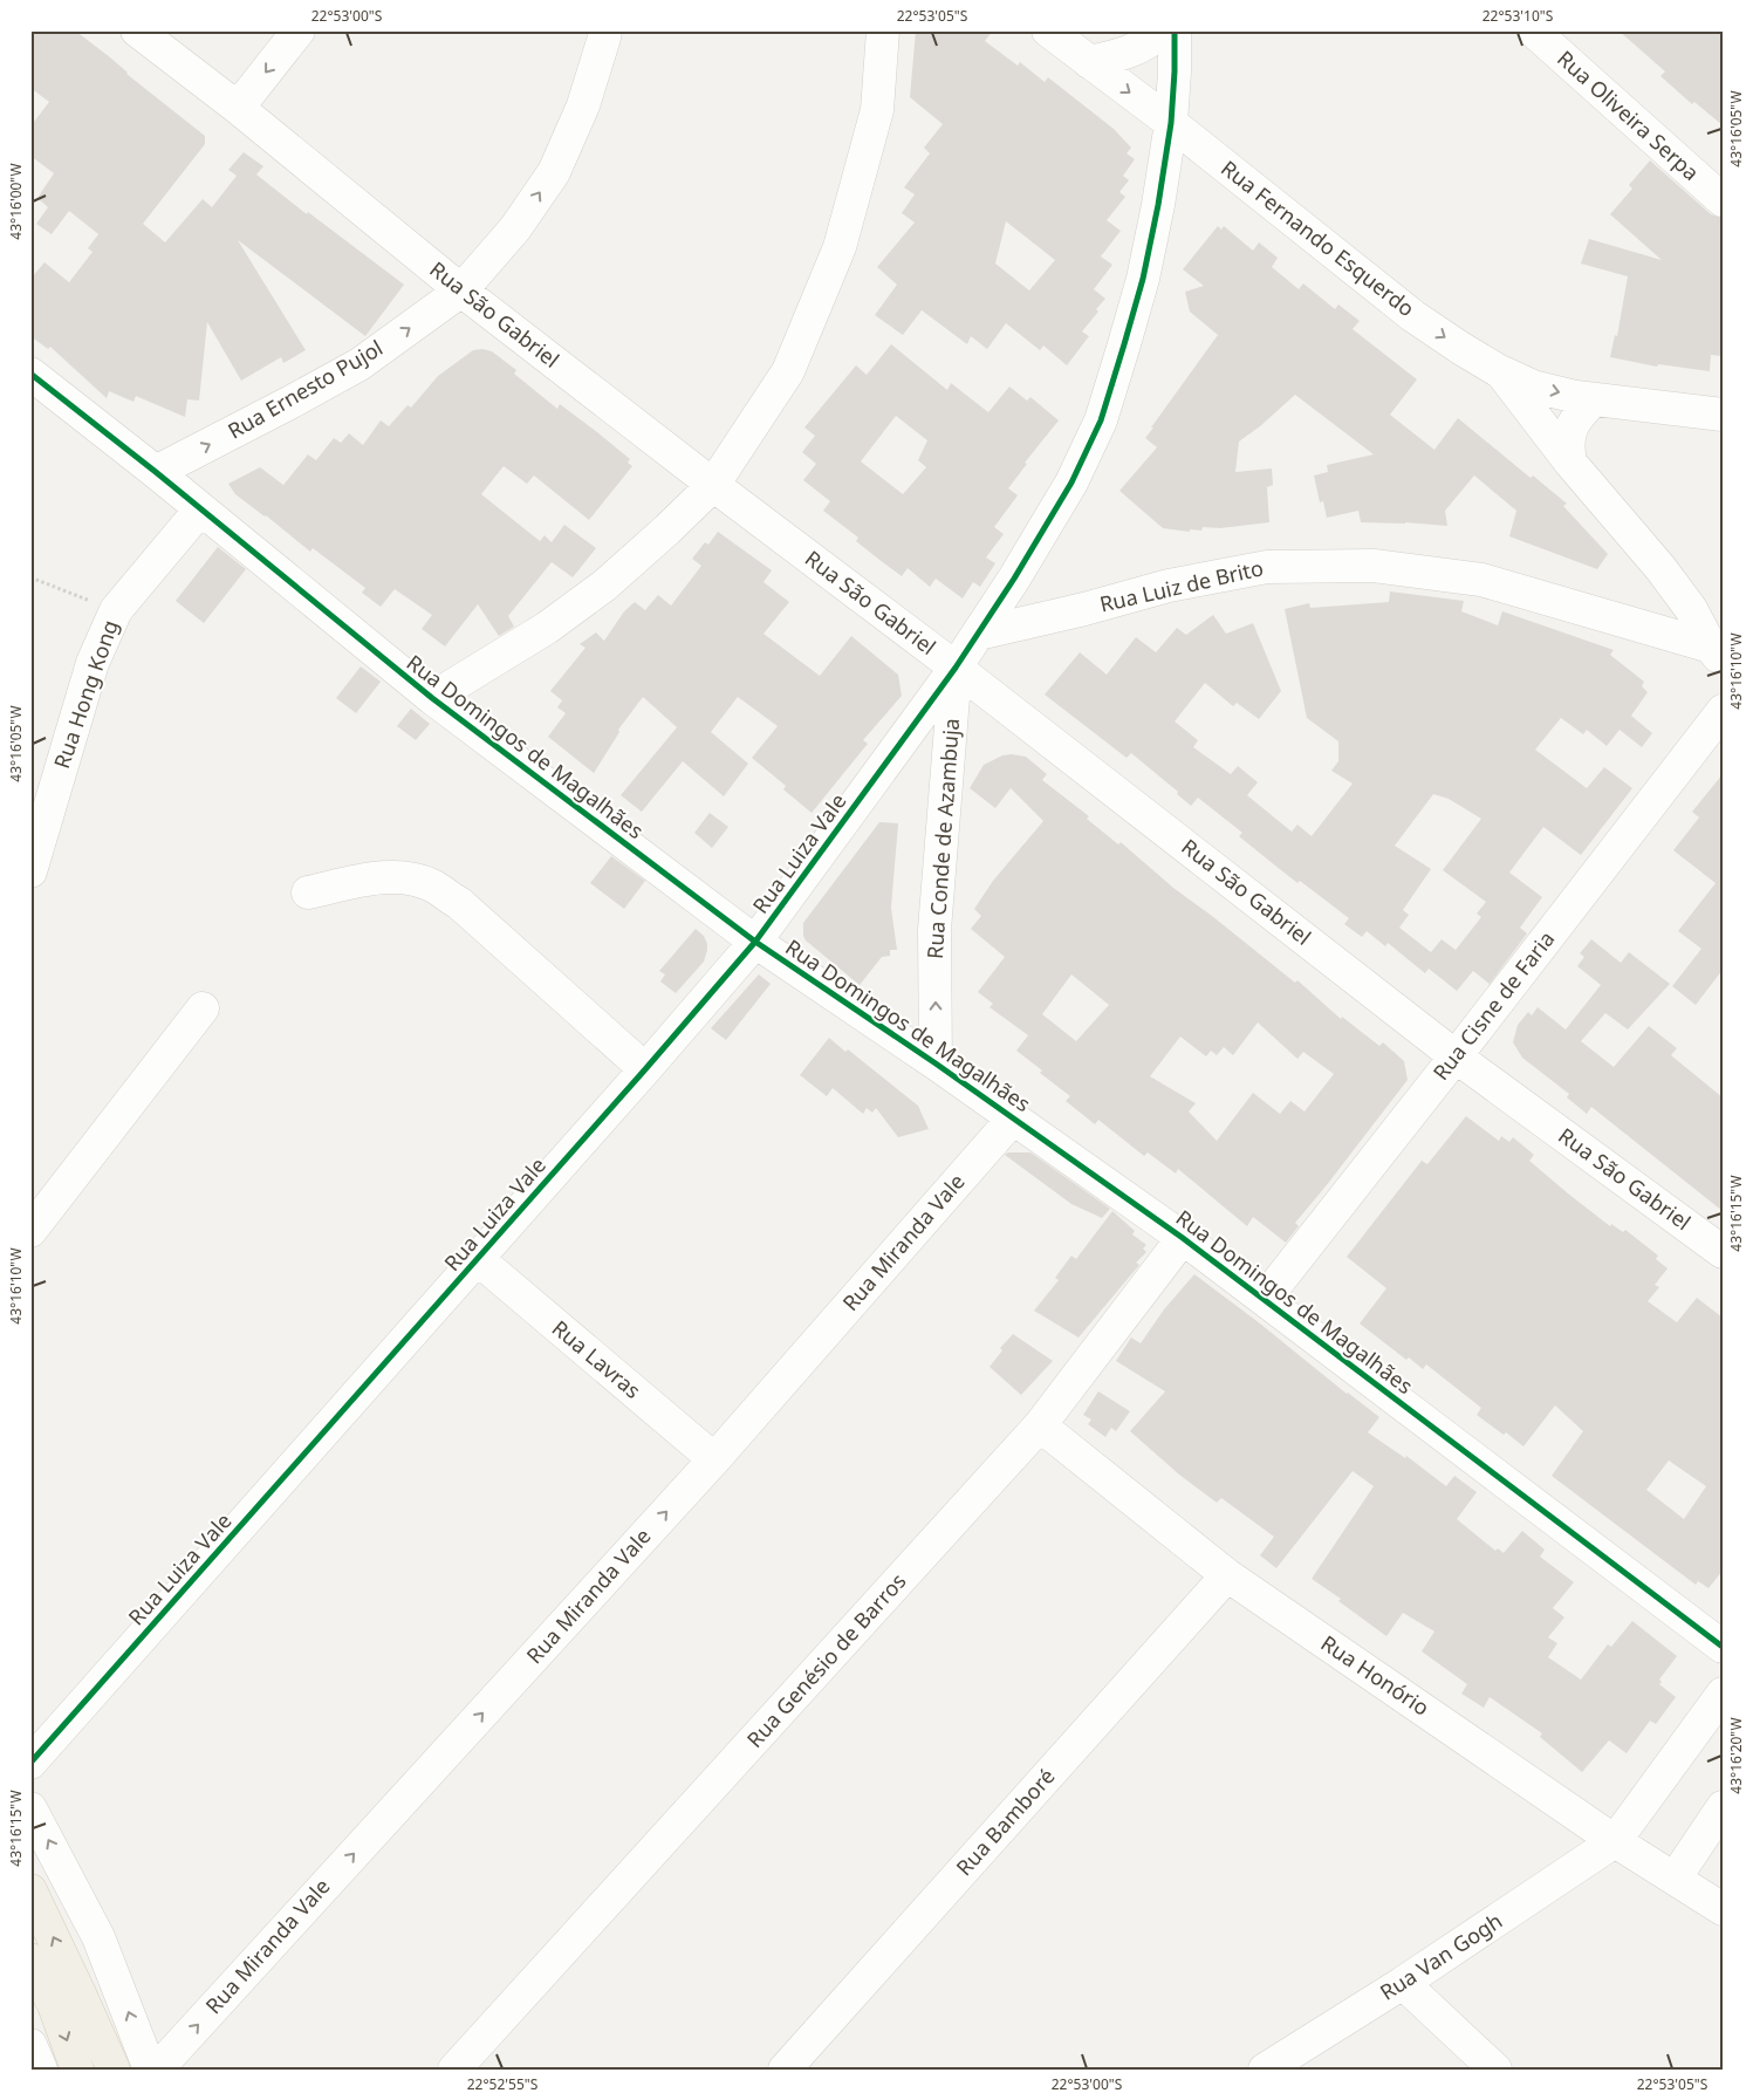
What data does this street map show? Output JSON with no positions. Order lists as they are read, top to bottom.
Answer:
{
  "streets": {
    "street": [
      "Rua Oliveira Serpa",
      "Rua Fernando Esquerdo",
      "Rua São Gabriel",
      "Rua Ernesto Pujol",
      "Rua Luiz de Brito",
      "Rua Hong Kong",
      "Rua Domingos de Magalhães",
      "Rua Conde de Azambuja",
      "Rua Luiza Vale",
      "Rua Cisne de Faria",
      "Rua Miranda Vale",
      "Rua Lavras",
      "Rua Genésio de Barros",
      "Rua Honório",
      "Rua Bamboré",
      "Rua Van Gogh"
    ]
  },
  "crossings": [
    ["Rua Fernando Esquerdo", "Rua Luiz de Brito"],
    ["Rua Fernando Esquerdo", "Rua Conde de Azambuja"],
    ["Rua São Gabriel", "Rua Ernesto Pujol"],
    ["Rua São Gabriel", "Rua Conde de Azambuja"],
    ["Rua São Gabriel", "Rua Luiza Vale"],
    ["Rua São Gabriel", "Rua Cisne de Faria"],
    ["Rua Ernesto Pujol", "Rua Domingos de Magalhães"],
    ["Rua Luiz de Brito", "Rua Conde de Azambuja"],
    ["Rua Hong Kong", "Rua Domingos de Magalhães"],
    ["Rua Domingos de Magalhães", "Rua Conde de Azambuja"],
    ["Rua Domingos de Magalhães", "Rua Luiza Vale"],
    ["Rua Domingos de Magalhães", "Rua Cisne de Faria"],
    ["Rua Domingos de Magalhães", "Rua Miranda Vale"],
    ["Rua Domingos de Magalhães", "Rua Genésio de Barros"],
    ["Rua Conde de Azambuja", "Rua Luiza Vale"],
    ["Rua Luiza Vale", "Rua Lavras"],
    ["Rua Miranda Vale", "Rua Lavras"],
    ["Rua Genésio de Barros", "Rua Honório"],
    ["Rua Honório", "Rua Bamboré"],
    ["Rua Honório", "Rua Van Gogh"]
  ],
  "one_way": [
    "Rua Fernando Esquerdo",
    "Rua Ernesto Pujol",
    "Rua Conde de Azambuja",
    "Rua Miranda Vale"
  ],
  "coordinates": [
    "22°53'00\"S",
    "22°53'05\"S",
    "22°53'10\"S",
    "43°16'05\"W",
    "43°16'00\"W",
    "43°16'10\"W",
    "43°16'15\"W",
    "43°16'20\"W",
    "22°52'55\"S"
  ]
}
